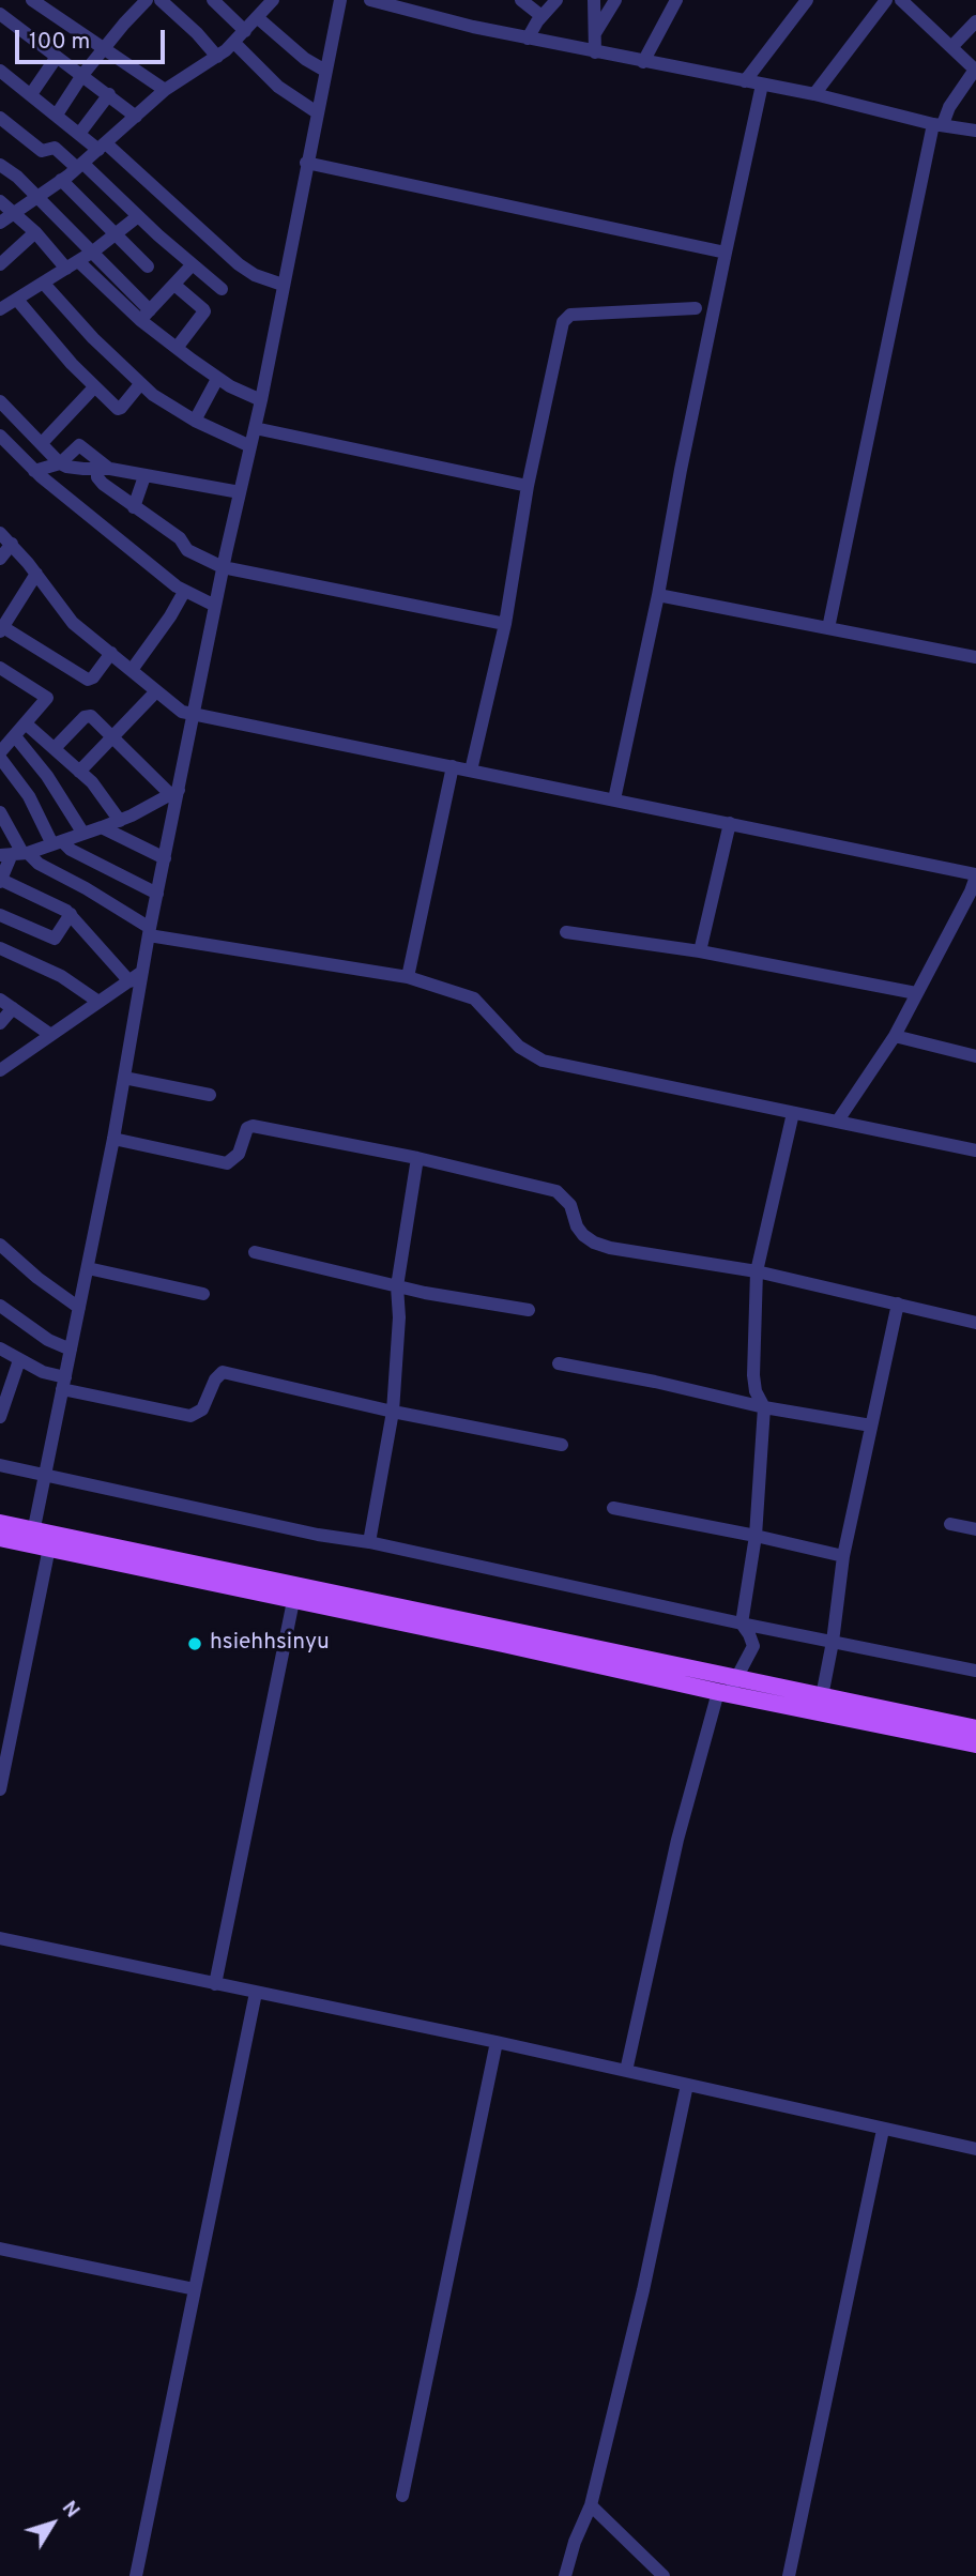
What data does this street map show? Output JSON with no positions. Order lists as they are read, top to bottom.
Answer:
{
  "places": ["hsiehhsinyu"],
  "scale_bar": "100 m",
  "north": "top right"
}
